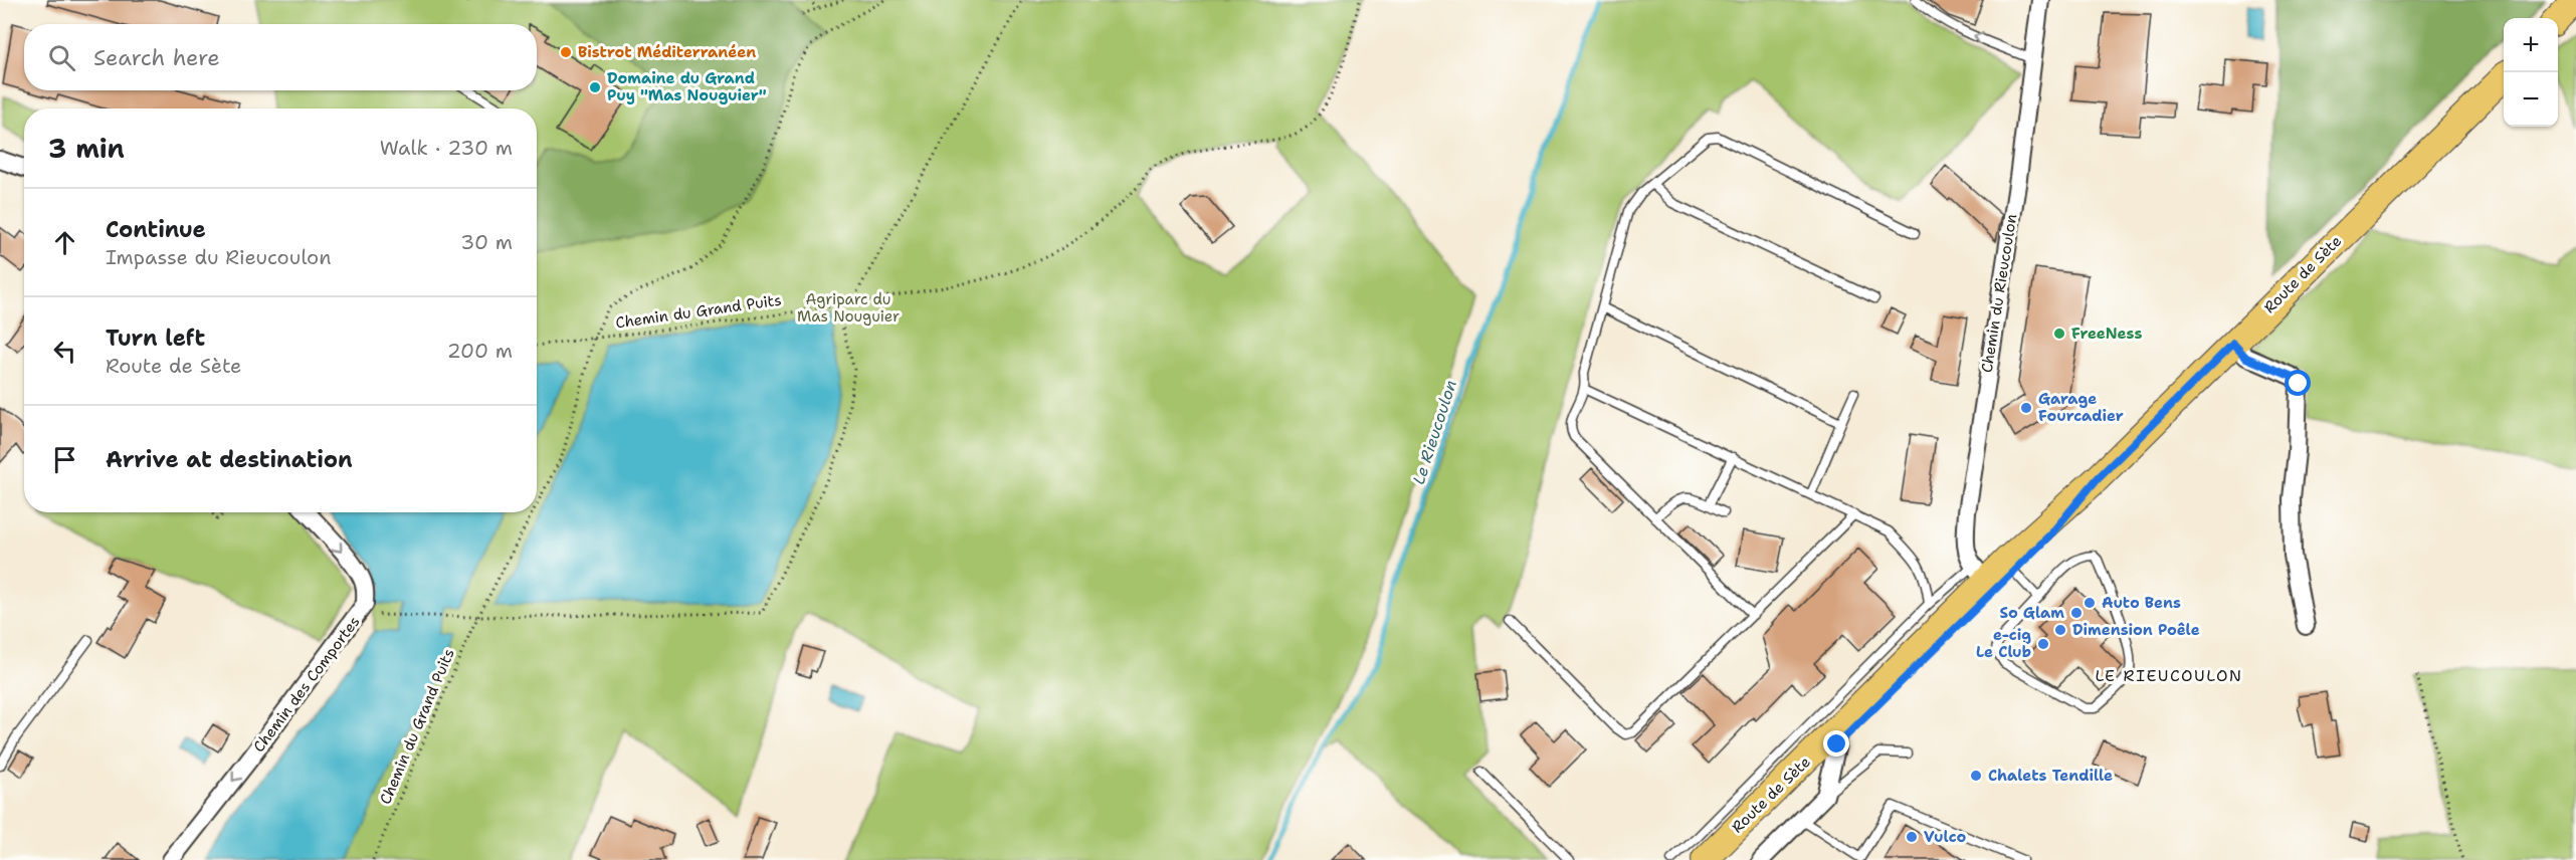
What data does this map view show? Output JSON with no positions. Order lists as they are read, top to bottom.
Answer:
{
  "streets": {
    "main road": ["Route de Sète"],
    "street": ["Chemin du Rieucoulon", "Chemin des Comportes"],
    "path": ["Chemin du Grand Puits"]
  },
  "crossings": [
    ["Route de Sète", "Chemin du Rieucoulon"]
  ],
  "one_way": ["Chemin des Comportes"],
  "districts": ["LE RIEUCOULON"],
  "water": ["Le Rieucoulon"],
  "parks": ["Agriparc du Mas Nouguier"],
  "places": [
    "Bistrot Méditerranéen",
    "Domaine du Grand Puy \"Mas Nouguier\"",
    "FreeNess",
    "Garage Fourcadier",
    "Auto Bens",
    "So Glam",
    "Dimension Poêle",
    "e-cig Le Club",
    "Chalets Tendille",
    "Vulco"
  ],
  "page": {
    "map_buttons": ["+", "−"],
    "search": "Search here",
    "heading": ["3 min", "Walk · 230 m"],
    "list": [
      ["Continue", "Impasse du Rieucoulon", "30 m"],
      ["Turn left", "Route de Sète", "200 m"],
      "Arrive at destination"
    ]
  }
}
